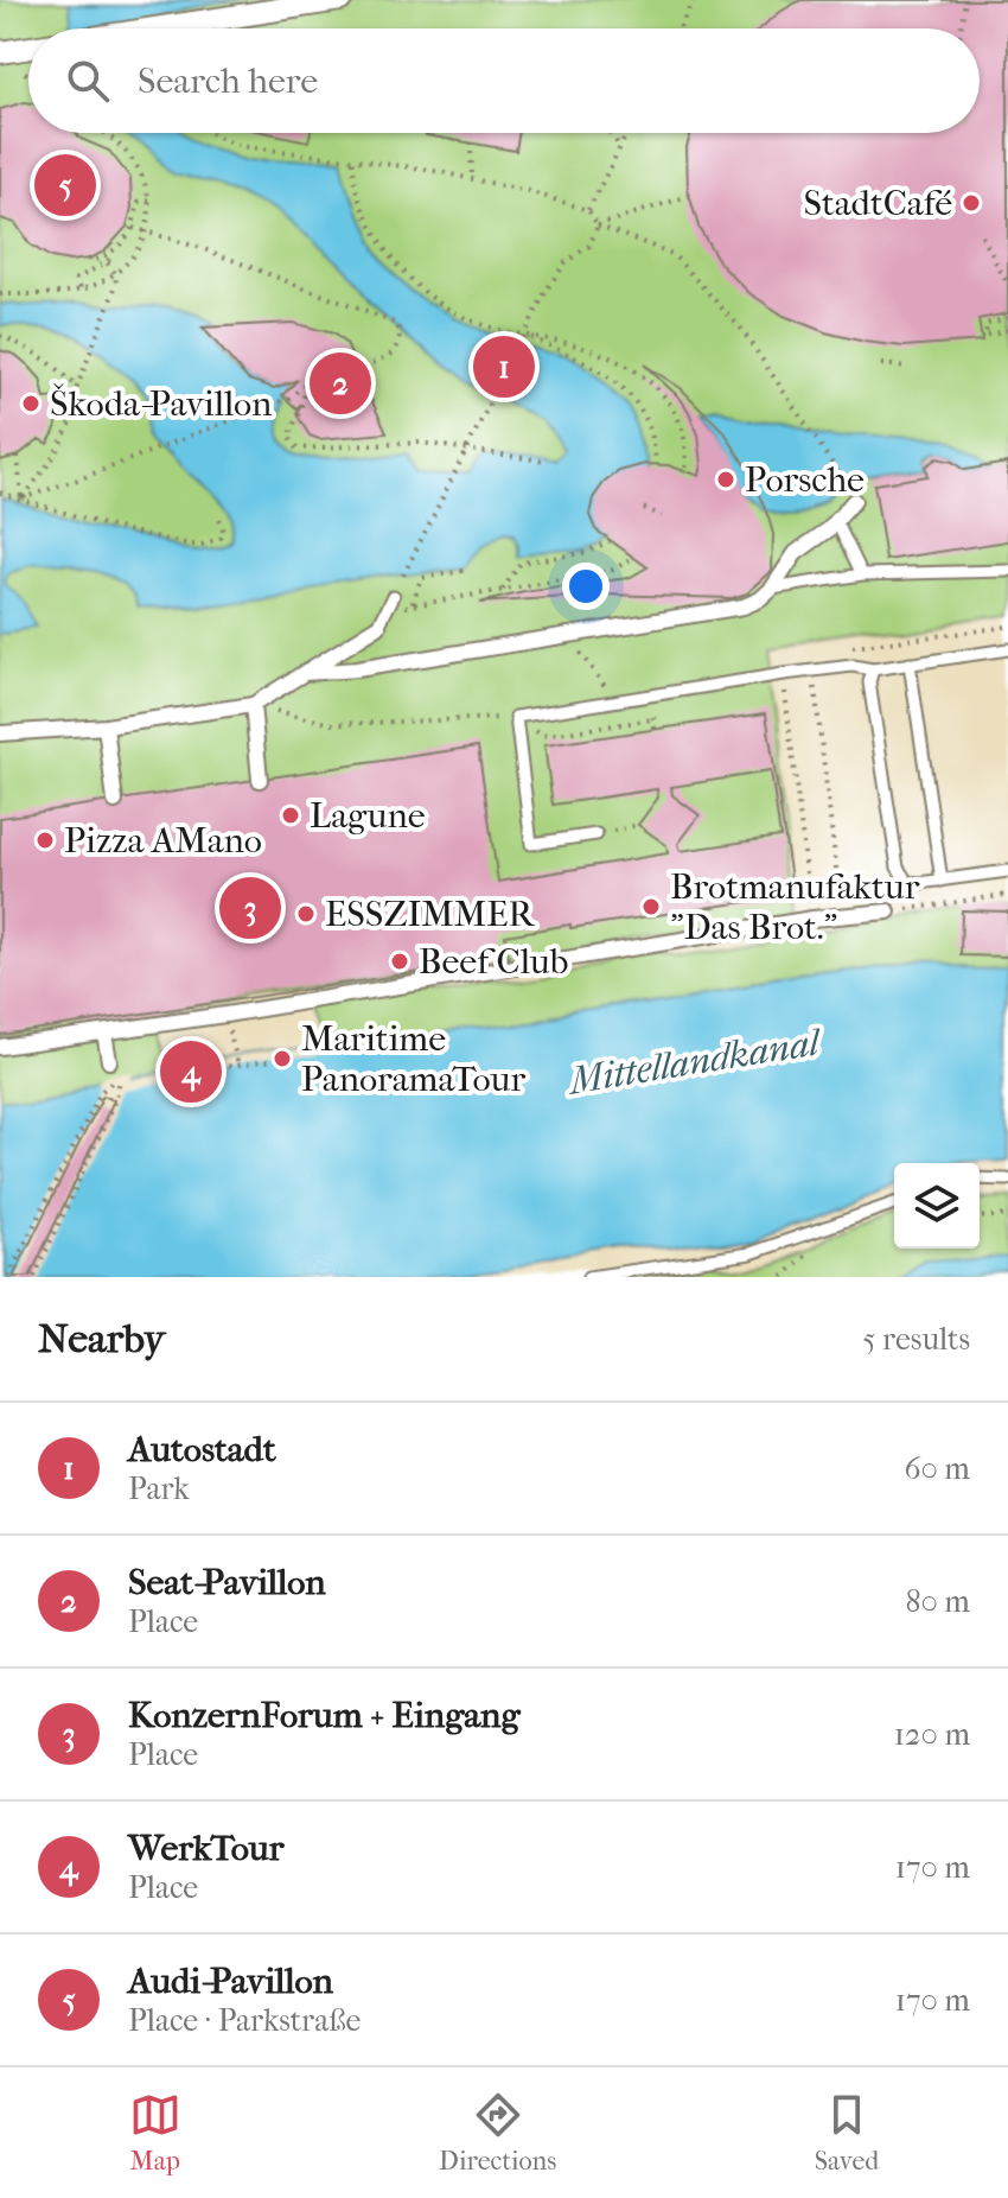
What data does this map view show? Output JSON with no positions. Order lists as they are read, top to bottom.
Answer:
{
  "water": ["Mittellandkanal"],
  "places": [
    "StadtCafé",
    "Škoda-Pavillon",
    "Porsche",
    "Lagune",
    "Pizza AMano",
    "Brotmanufaktur \"Das Brot.\"",
    "ESSZIMMER",
    "Beef Club",
    "Maritime PanoramaTour"
  ],
  "page": {
    "search": "Search here",
    "pins": [
      "5",
      "1",
      "2",
      "3",
      "4"
    ],
    "heading": ["Nearby", "5 results"],
    "list": [
      {
        "mark": "1",
        "name": "Autostadt",
        "note": "Park",
        "value": "60 m"
      },
      {
        "mark": "2",
        "name": "Seat-Pavillon",
        "note": "Place",
        "value": "80 m"
      },
      {
        "mark": "3",
        "name": "KonzernForum + Eingang",
        "note": "Place",
        "value": "120 m"
      },
      {
        "mark": "4",
        "name": "WerkTour",
        "note": "Place",
        "value": "170 m"
      },
      {
        "mark": "5",
        "name": "Audi-Pavillon",
        "note": "Place · Parkstraße",
        "value": "170 m"
      }
    ],
    "nav": ["Map", "Directions", "Saved"]
  }
}
